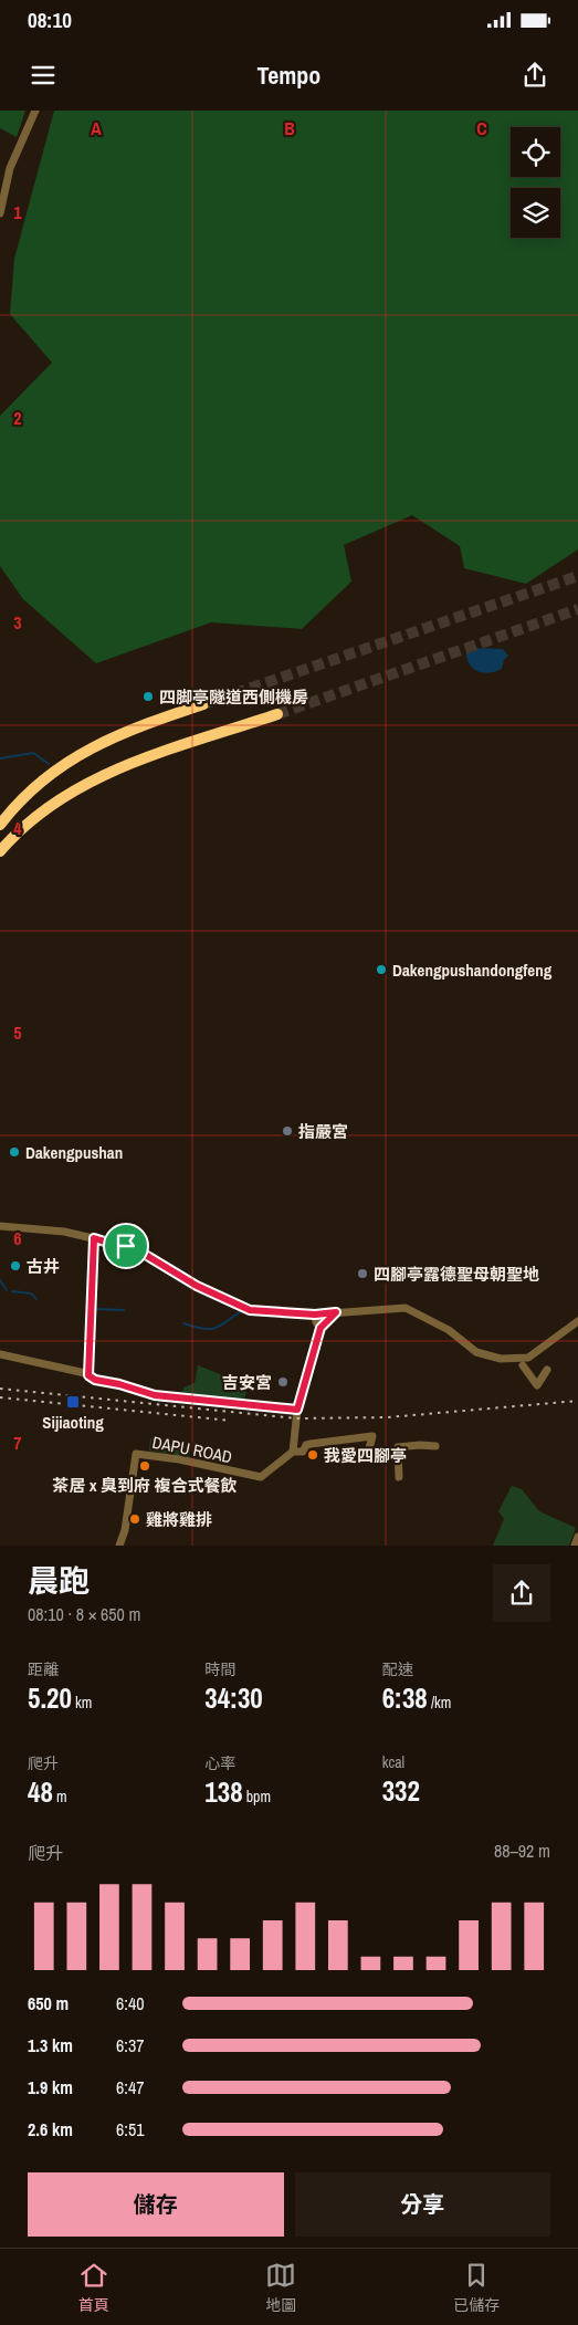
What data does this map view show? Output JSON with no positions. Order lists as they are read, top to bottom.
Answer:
{
  "streets": {
    "street": ["DAPU ROAD"]
  },
  "places": {
    "other": [
      "四脚亭隧道西側機房",
      "Dakengpushandongfeng",
      "指嚴宮",
      "Dakengpushan",
      "古井",
      "四腳亭露德聖母朝聖地",
      "吉安宮",
      "我愛四腳亭",
      "茶居 x 臭到府 複合式餐飲",
      "雞將雞排"
    ],
    "transit": ["Sijiaoting"]
  },
  "page": {
    "status": "08:10",
    "header": "Tempo",
    "heading": ["晨跑", "08:10 · 8 × 650 m"],
    "stats": [
      ["距離", "5.20 km"],
      ["時間", "34:30"],
      ["配速", "6:38 /km"],
      ["爬升", "48 m"],
      ["心率", "138 bpm"],
      ["kcal", "332"]
    ],
    "chart": ["爬升", "88–92 m"],
    "list": [
      {
        "name": "650 m",
        "note": "6:40"
      },
      {
        "name": "1.3 km",
        "note": "6:37"
      },
      {
        "name": "1.9 km",
        "note": "6:47"
      },
      {
        "name": "2.6 km",
        "note": "6:51"
      }
    ],
    "buttons": ["儲存", "分享"],
    "tabs": ["首頁", "地圖", "已儲存"]
  },
  "grid": {
    "columns": ["A", "B", "C"],
    "rows": [
      "1",
      "2",
      "3",
      "4",
      "5",
      "6",
      "7"
    ]
  }
}
